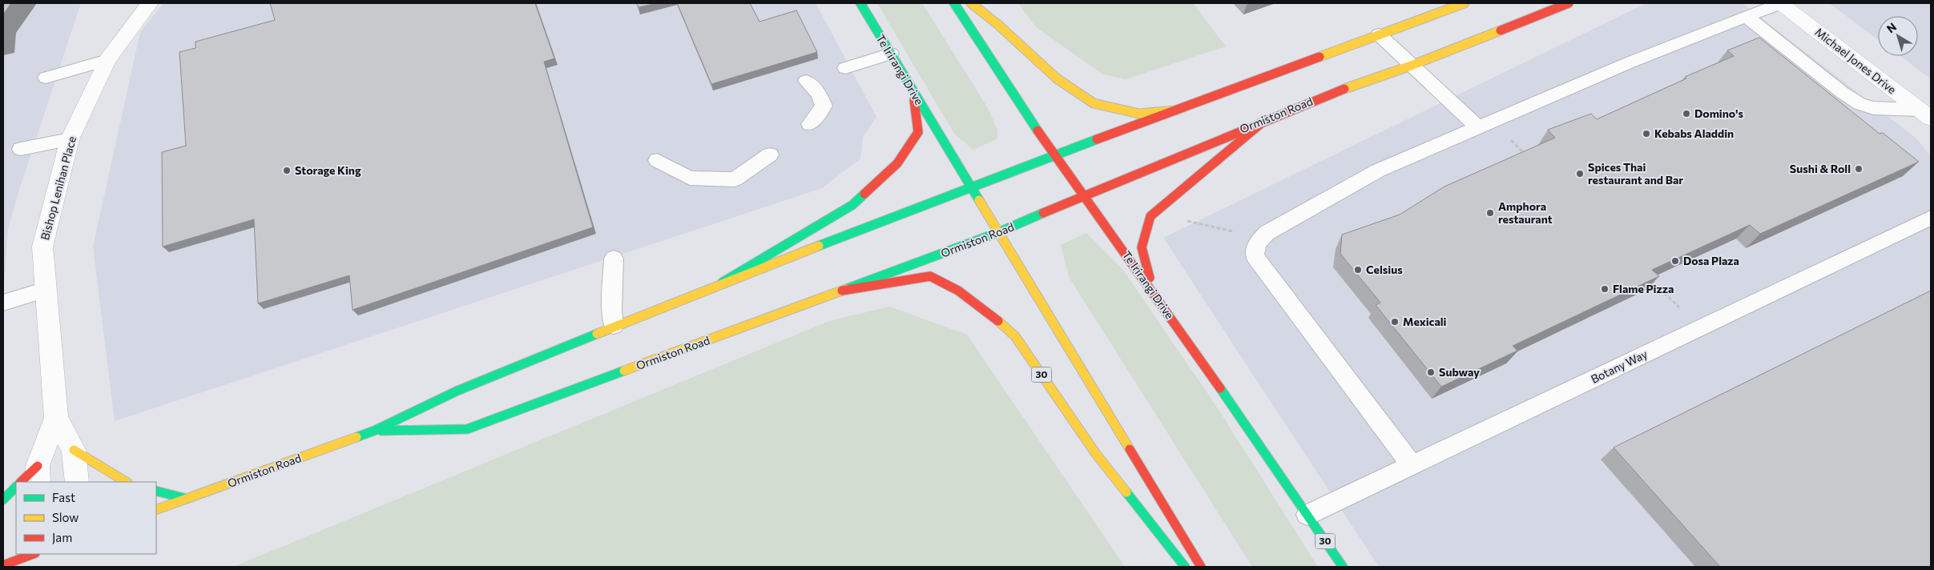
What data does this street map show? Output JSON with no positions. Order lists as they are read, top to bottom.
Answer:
{
  "streets": {
    "main road": ["Te Irirangi Drive", "Ormiston Road", "30"],
    "street": ["Michael Jones Drive", "Bishop Lenihan Place"],
    "lane": ["Botany Way"]
  },
  "crossings": [
    ["Te Irirangi Drive", "Ormiston Road"],
    ["Te Irirangi Drive", "Botany Way"],
    ["Ormiston Road", "30"]
  ],
  "places": [
    "Domino's",
    "Kebabs Aladdin",
    "Sushi & Roll",
    "Storage King",
    "Spices Thai restaurant and Bar",
    "Amphora restaurant",
    "Dosa Plaza",
    "Celsius",
    "Flame Pizza",
    "Mexicali",
    "Subway"
  ],
  "legend": ["Fast", "Slow", "Jam"],
  "north": "top left"
}
